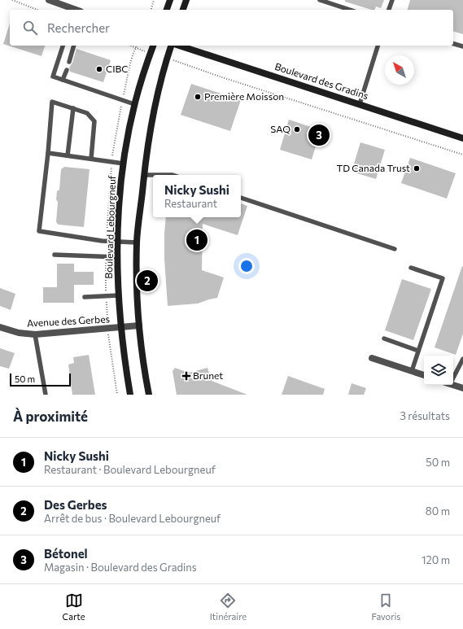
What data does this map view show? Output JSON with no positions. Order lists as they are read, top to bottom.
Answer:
{
  "streets": {
    "main road": ["Boulevard des Gradins", "Boulevard Lebourgneuf"],
    "street": ["Avenue des Gerbes"]
  },
  "crossings": [
    ["Boulevard Lebourgneuf", "Avenue des Gerbes"]
  ],
  "places": {
    "other": [
      "CIBC",
      "Première Moisson",
      "SAQ",
      "TD Canada Trust"
    ],
    "health": ["Brunet"]
  },
  "scale_bar": "50 m",
  "north": "top left",
  "page": {
    "search": "Rechercher",
    "pins": ["3", "1", "2"],
    "popup": ["Nicky Sushi", "Restaurant"],
    "scale": "50 m",
    "heading": ["À proximité", "3 résultats"],
    "list": [
      {
        "mark": "1",
        "name": "Nicky Sushi",
        "note": "Restaurant · Boulevard Lebourgneuf",
        "value": "50 m"
      },
      {
        "mark": "2",
        "name": "Des Gerbes",
        "note": "Arrêt de bus · Boulevard Lebourgneuf",
        "value": "80 m"
      },
      {
        "mark": "3",
        "name": "Bétonel",
        "note": "Magasin · Boulevard des Gradins",
        "value": "120 m"
      }
    ],
    "nav": ["Carte", "Itinéraire", "Favoris"]
  }
}
